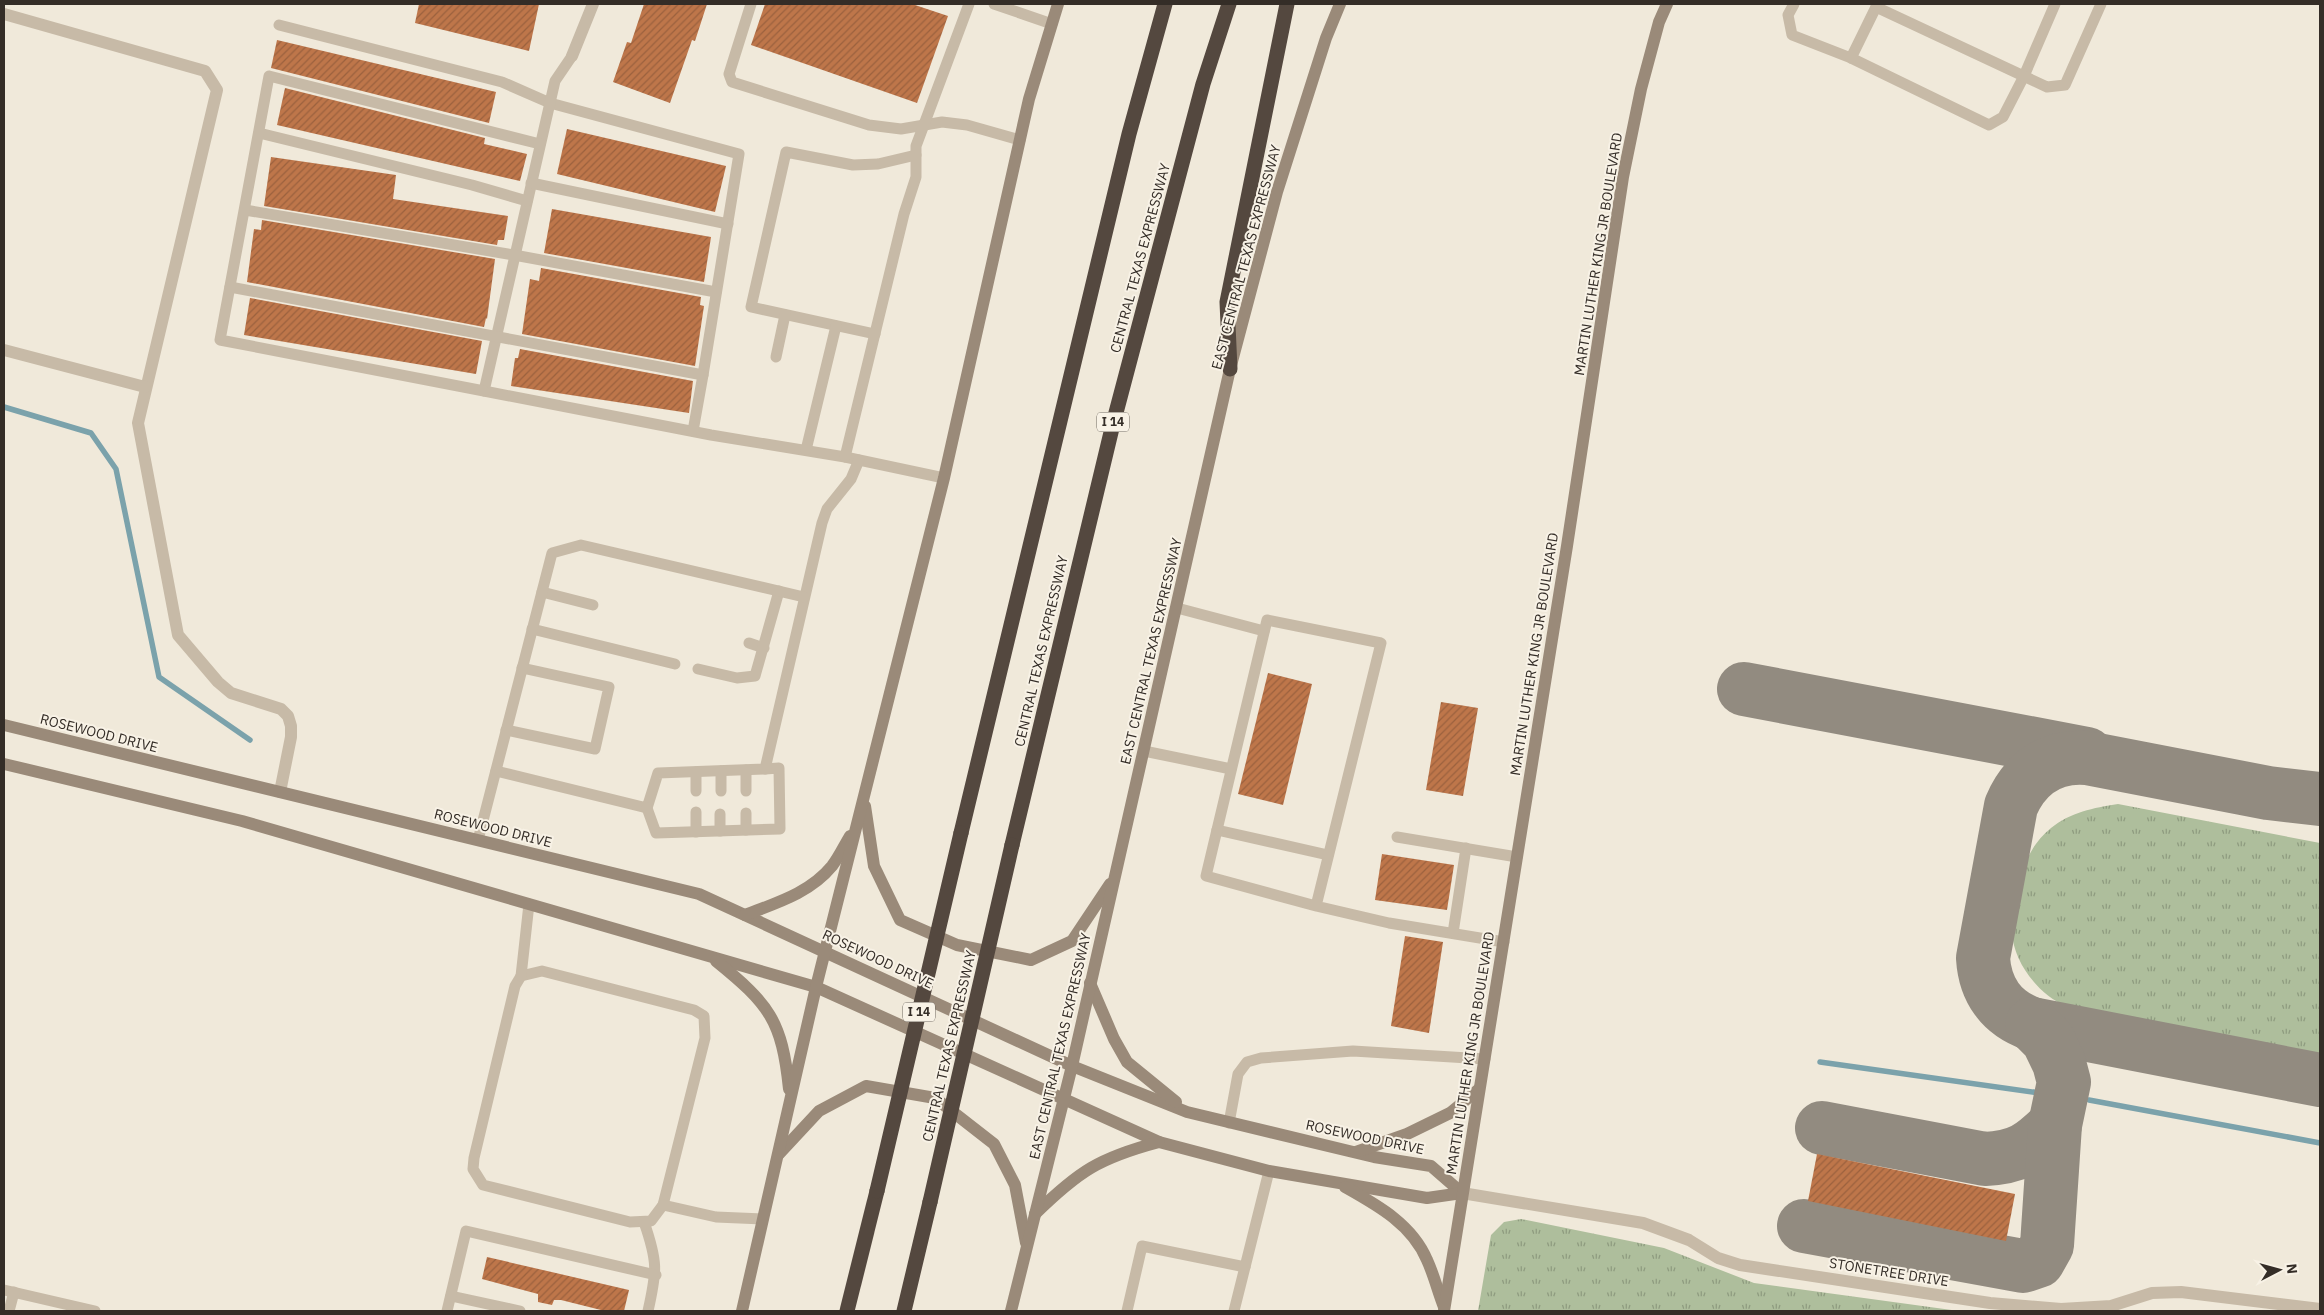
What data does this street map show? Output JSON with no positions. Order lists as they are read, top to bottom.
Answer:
{
  "streets": {
    "highway": ["CENTRAL TEXAS EXPRESSWAY", "I 14"],
    "main road": ["MARTIN LUTHER KING JR BOULEVARD", "EAST CENTRAL TEXAS EXPRESSWAY", "ROSEWOOD DRIVE"],
    "street": ["STONETREE DRIVE"]
  },
  "crossings": [
    ["MARTIN LUTHER KING JR BOULEVARD", "ROSEWOOD DRIVE"],
    ["MARTIN LUTHER KING JR BOULEVARD", "STONETREE DRIVE"],
    ["EAST CENTRAL TEXAS EXPRESSWAY", "ROSEWOOD DRIVE"],
    ["ROSEWOOD DRIVE", "STONETREE DRIVE"]
  ],
  "north": "right"
}
